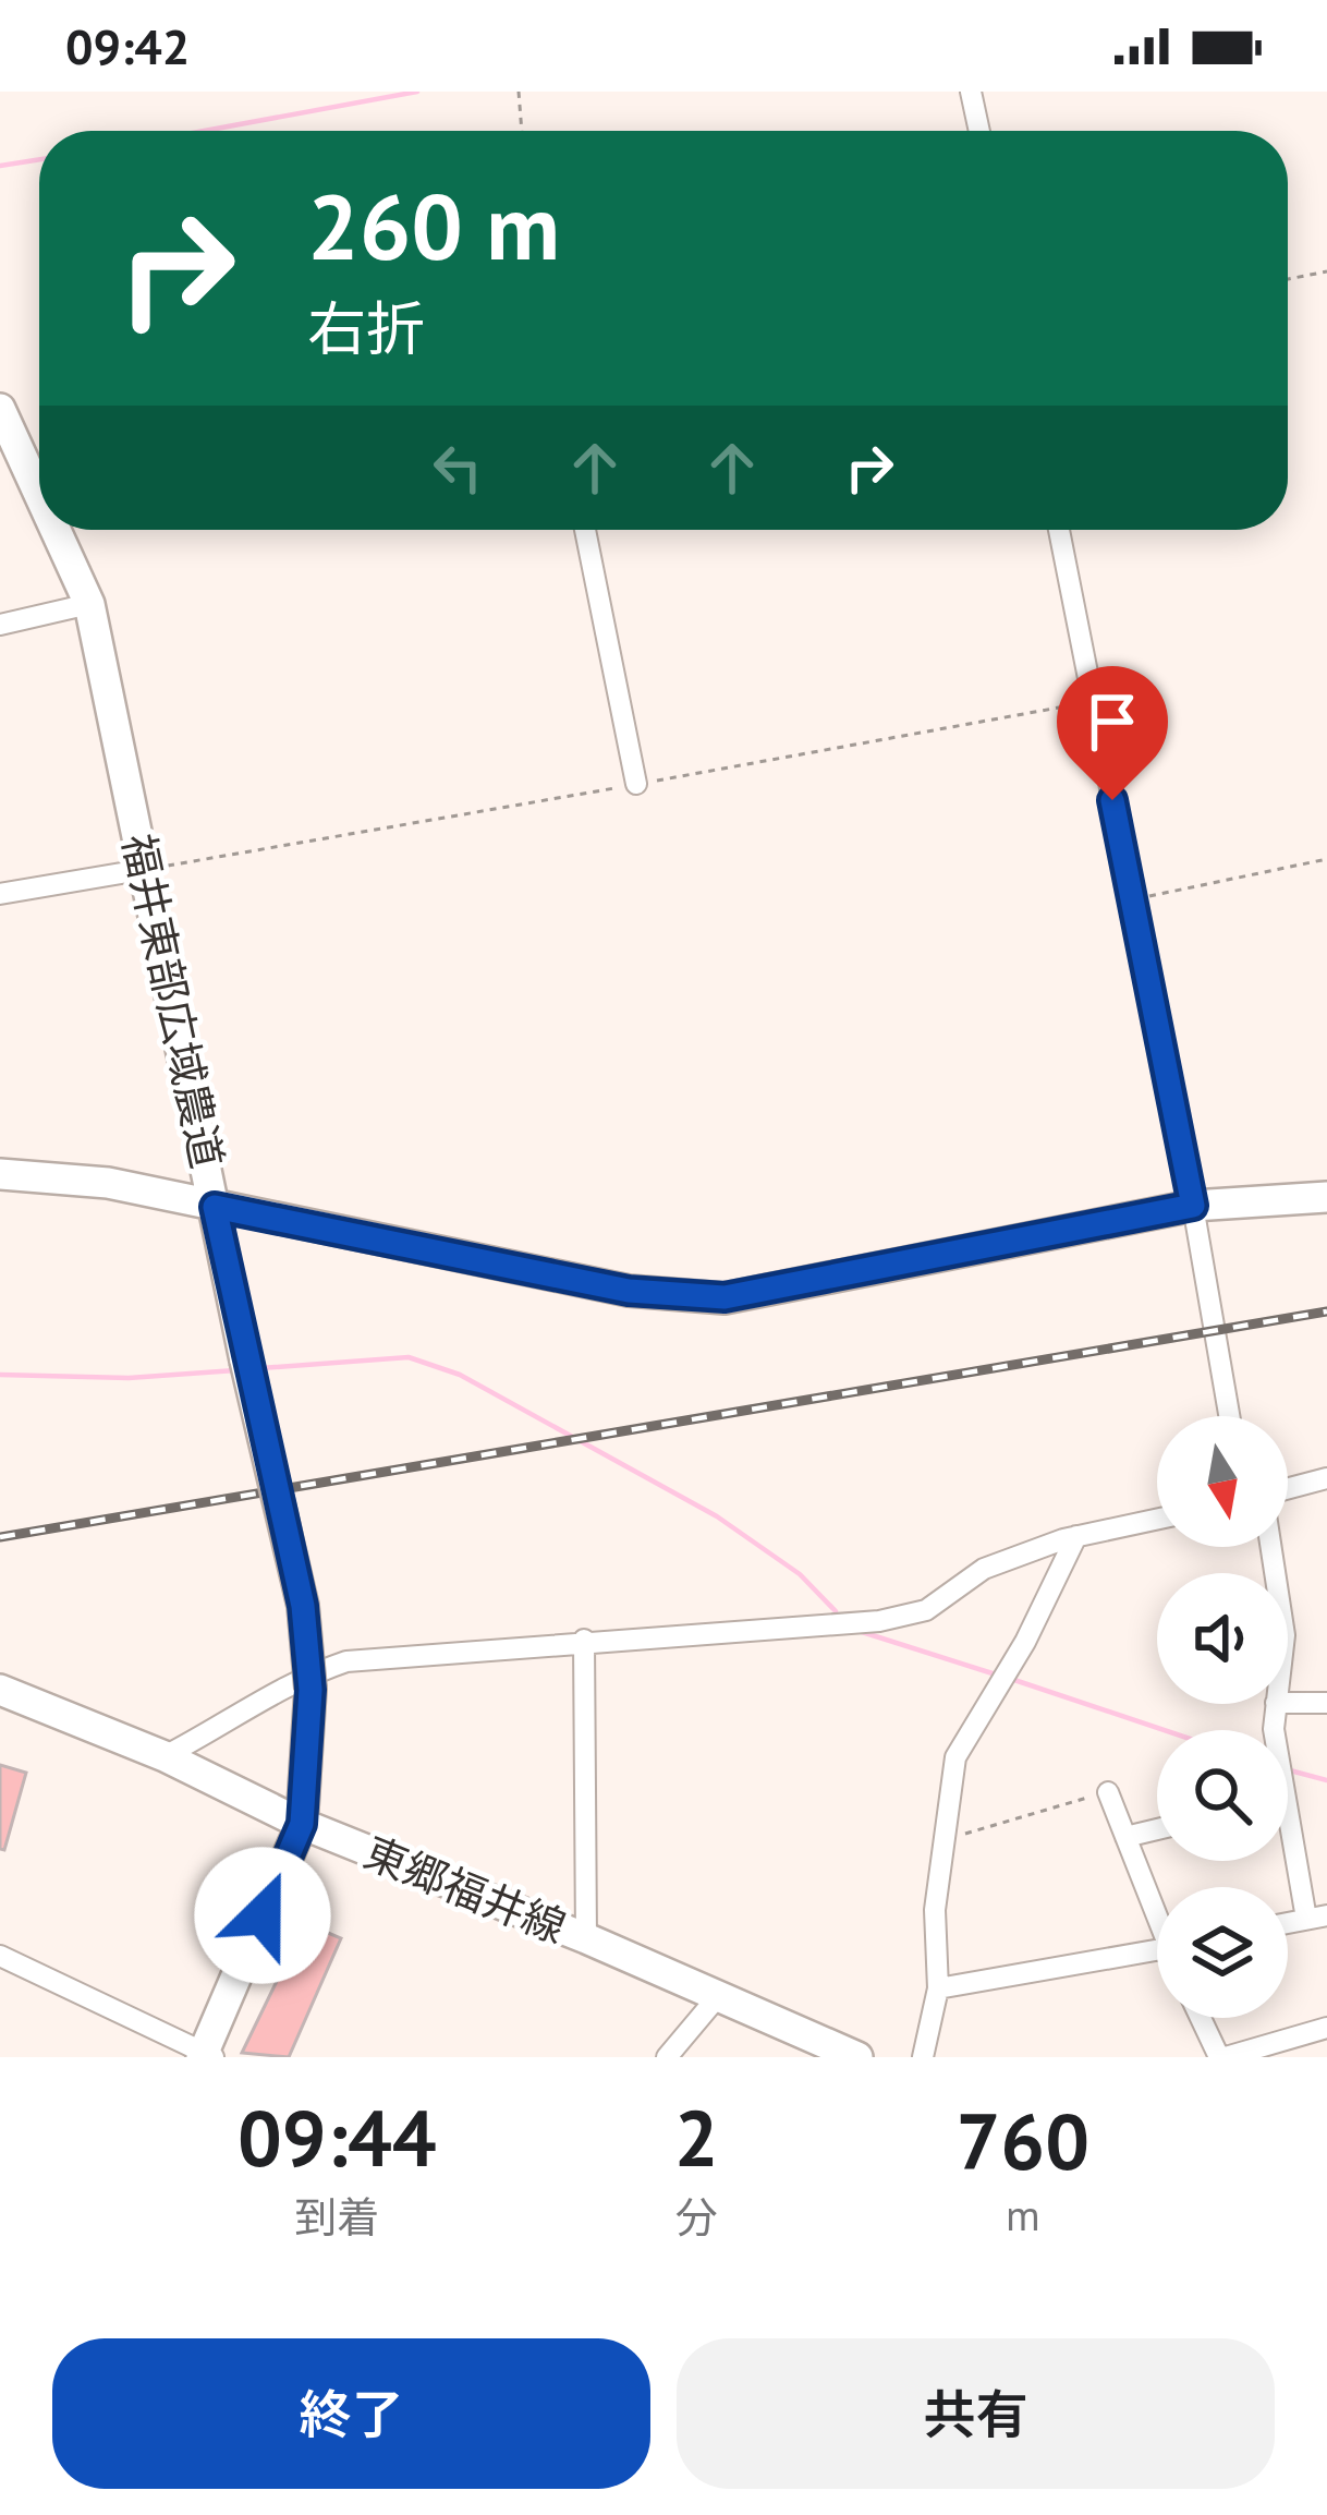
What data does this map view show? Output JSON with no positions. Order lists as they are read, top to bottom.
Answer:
{
  "streets": {
    "street": ["福井東部広域農道", "東郷福井線"]
  },
  "crossings": [
    ["福井東部広域農道", "東郷福井線"]
  ],
  "north": "bottom",
  "page": {
    "status": "09:42",
    "turn": ["260 m", "右折"],
    "eta": [
      "09:44",
      "到着",
      "2",
      "分",
      "760",
      "m"
    ],
    "buttons": ["終了", "共有"]
  }
}
